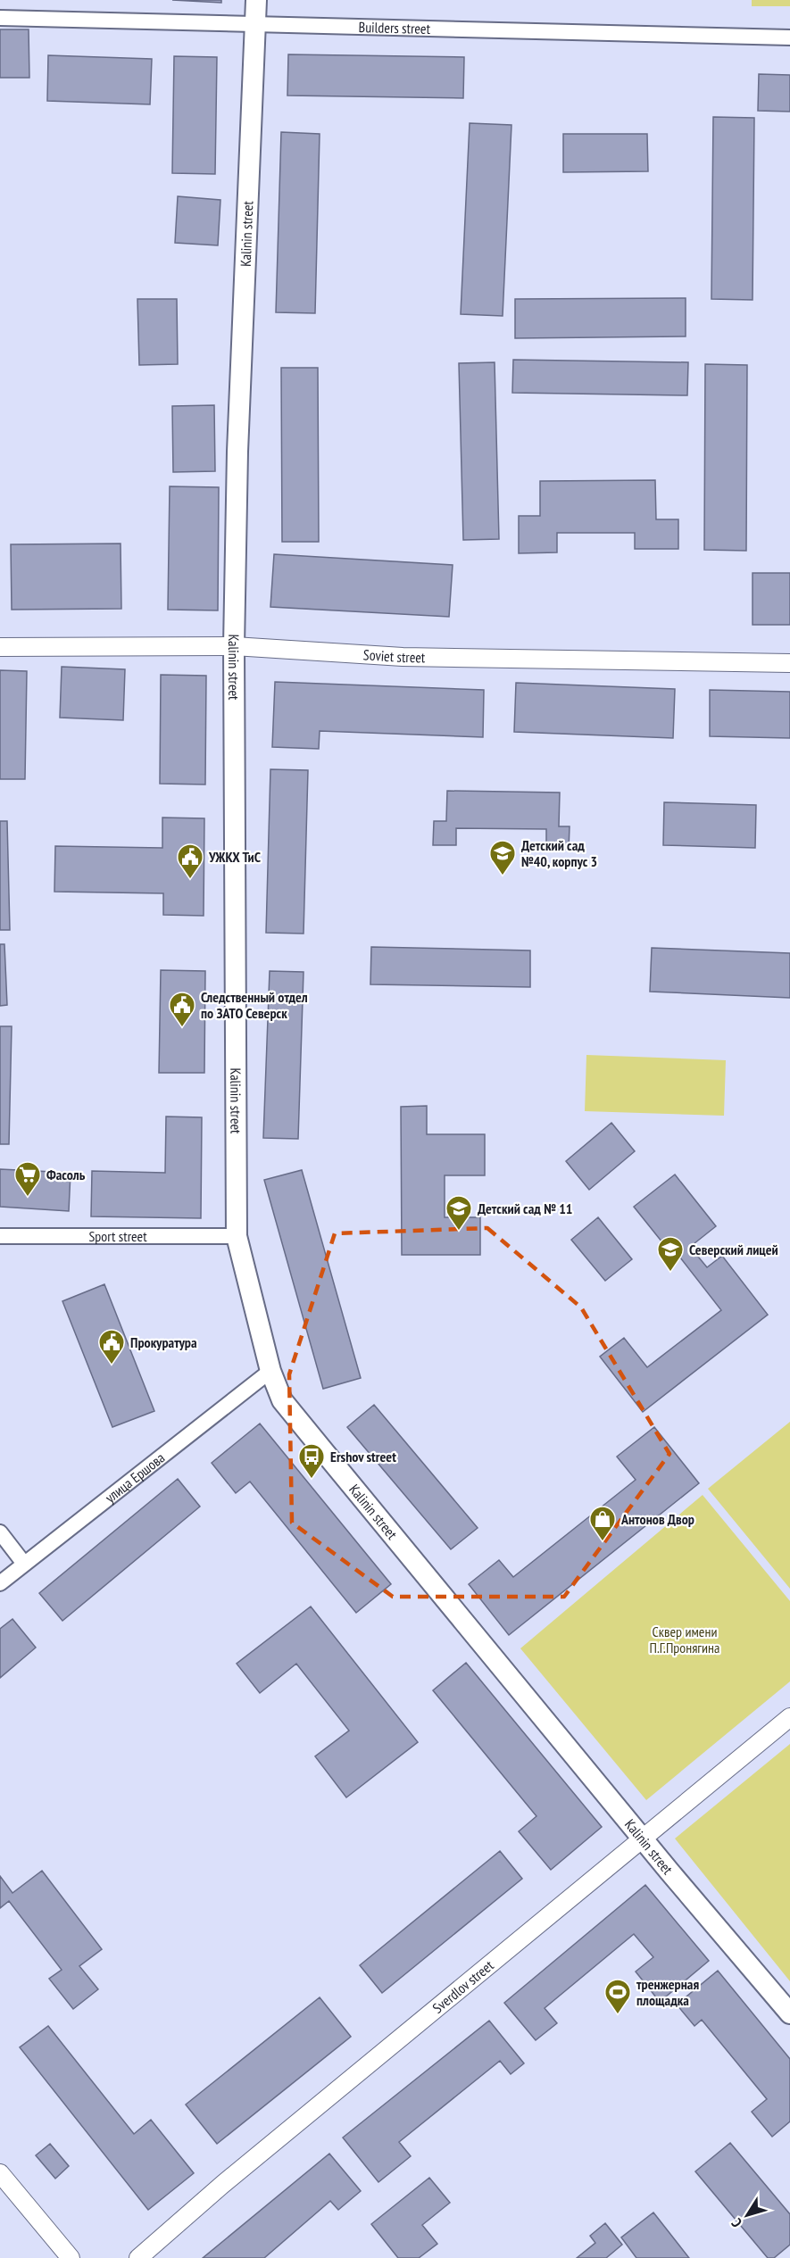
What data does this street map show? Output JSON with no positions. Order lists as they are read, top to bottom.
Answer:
{
  "streets": {
    "main road": ["Kalinin street"],
    "street": [
      "Builders street",
      "Soviet street",
      "Sport street",
      "улица Ершова",
      "Sverdlov street"
    ]
  },
  "crossings": [
    ["Builders street", "Kalinin street"],
    ["Kalinin street", "Soviet street"],
    ["Kalinin street", "Sport street"],
    ["Kalinin street", "улица Ершова"],
    ["Kalinin street", "Sverdlov street"]
  ],
  "parks": ["Сквер имени П.Г.Пронягина"],
  "places": {
    "school or university": ["Детский сад №40, корпус 3", "Детский сад № 11", "Северский лицей"],
    "public building": ["УЖКХ ТиС", "Следственный отдел по ЗАТО Северск", "Прокуратура"],
    "supermarket": ["Фасоль"],
    "bus stop": ["Ershov street"],
    "shop": ["Антонов Двор"],
    "sports": ["тренжерная площадка"]
  },
  "north": "bottom left"
}
